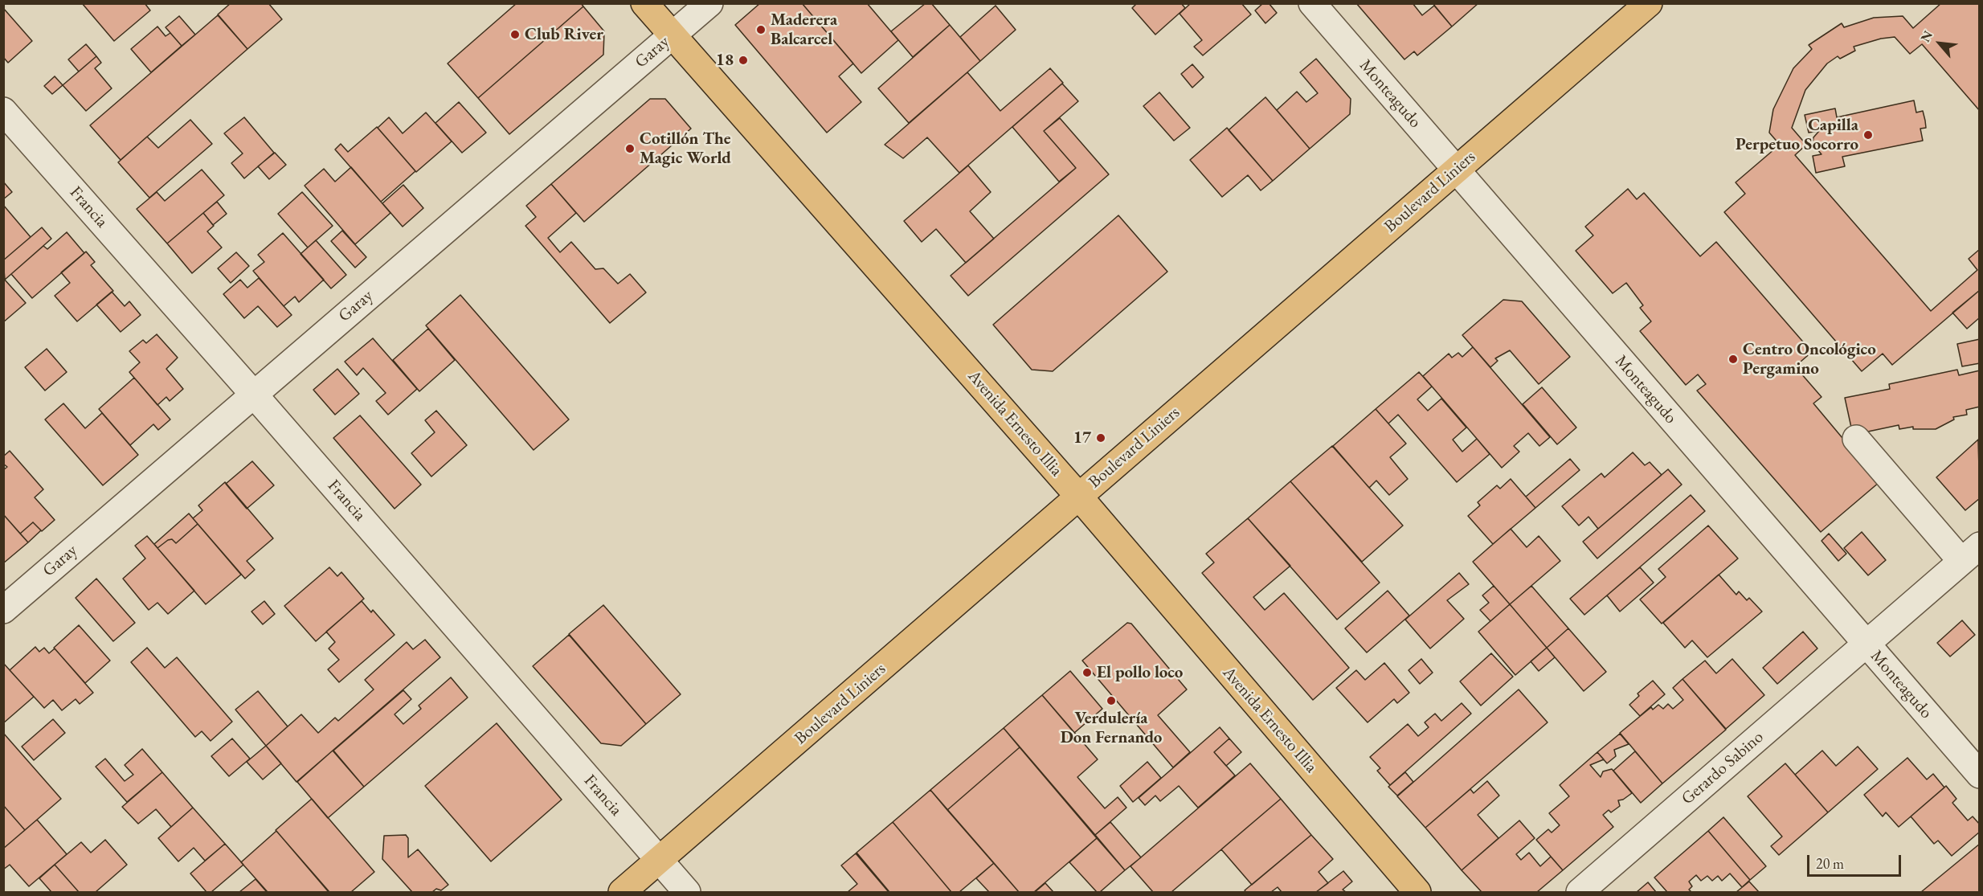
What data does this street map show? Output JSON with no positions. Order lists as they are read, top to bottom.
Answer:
{
  "streets": {
    "main road": ["Boulevard Liniers", "Avenida Ernesto Illia"],
    "street": [
      "Garay",
      "Monteagudo",
      "Francia",
      "Gerardo Sabino"
    ]
  },
  "crossings": [
    ["Garay", "Francia"],
    ["Garay", "Avenida Ernesto Illia"],
    ["Monteagudo", "Boulevard Liniers"],
    ["Monteagudo", "Gerardo Sabino"],
    ["Boulevard Liniers", "Francia"],
    ["Boulevard Liniers", "Avenida Ernesto Illia"]
  ],
  "places": [
    "Maderera Balcarcel",
    "Club River",
    "18",
    "Capilla Perpetuo Socorro",
    "Cotillón The Magic World",
    "Centro Oncológico Pergamino",
    "17",
    "El pollo loco",
    "Verdulería Don Fernando"
  ],
  "scale_bar": "20 m",
  "north": "top left"
}
